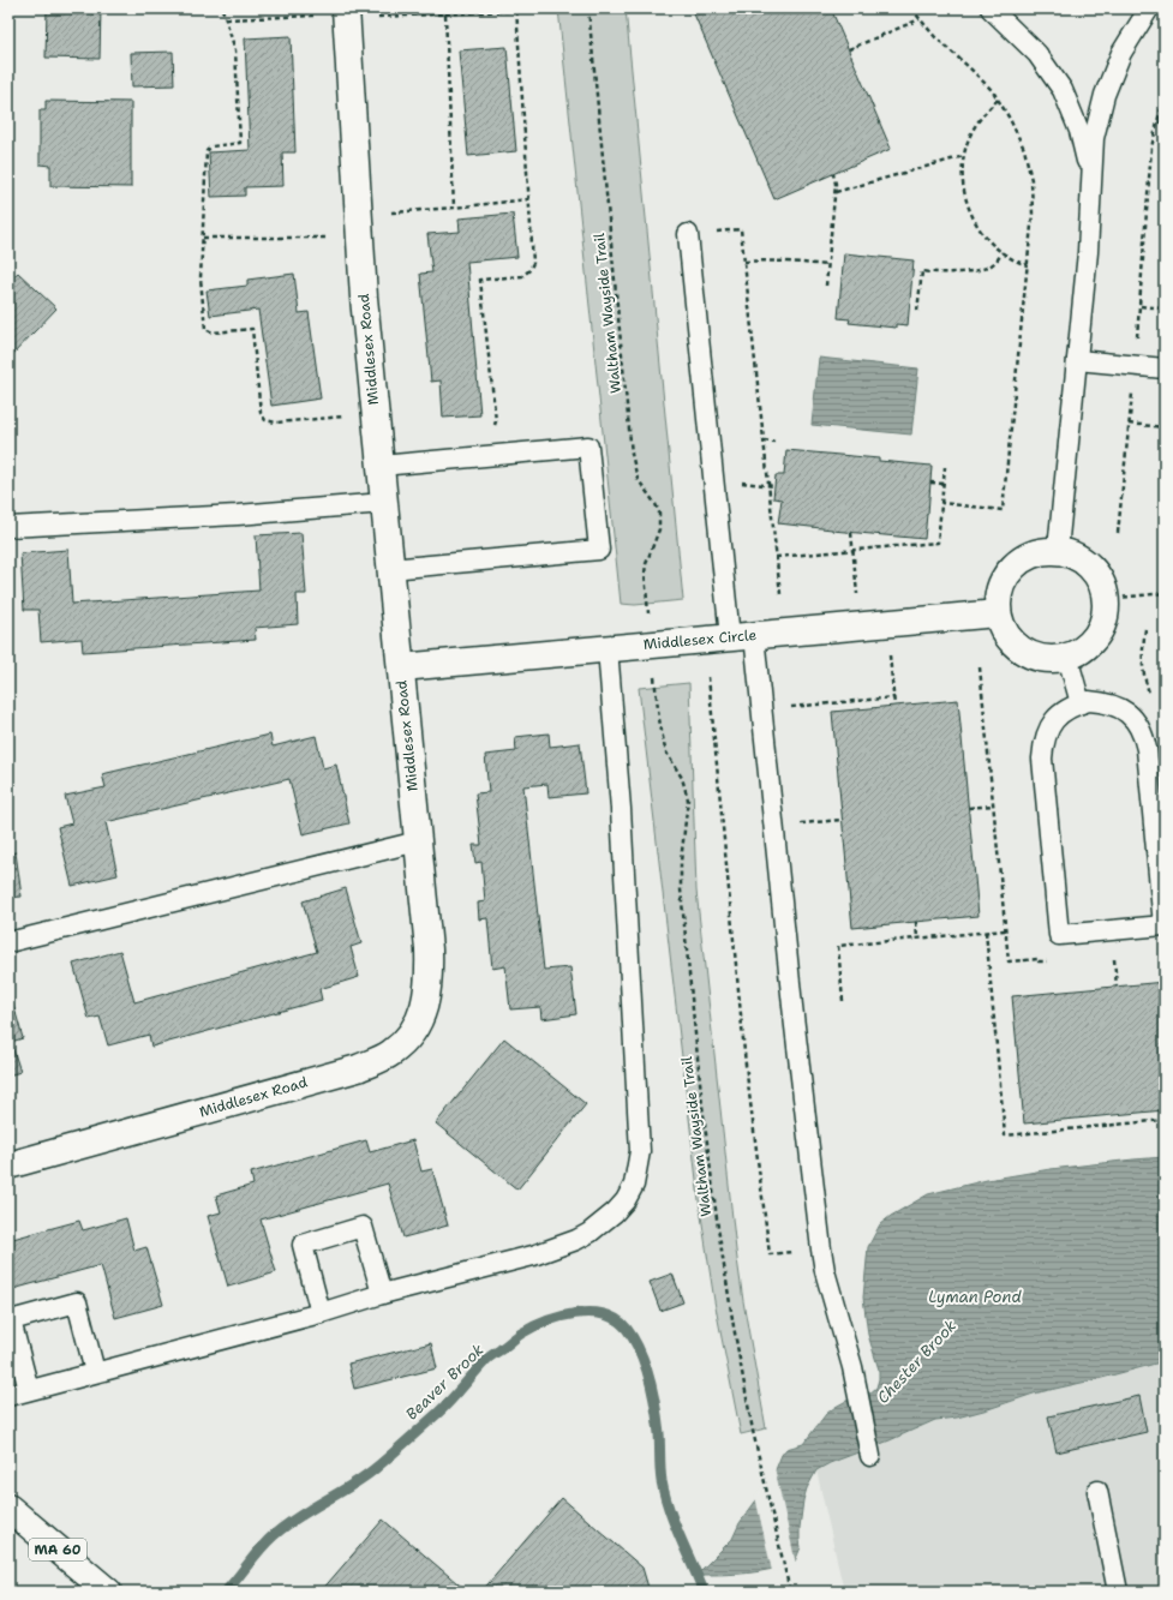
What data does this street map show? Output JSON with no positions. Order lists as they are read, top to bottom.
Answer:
{
  "streets": {
    "street": ["Middlesex Road", "Middlesex Circle", "MA 60"],
    "path": ["Waltham Wayside Trail"]
  },
  "crossings": [
    ["Middlesex Road", "Middlesex Circle"]
  ],
  "water": ["Lyman Pond", "Chester Brook", "Beaver Brook"]
}
